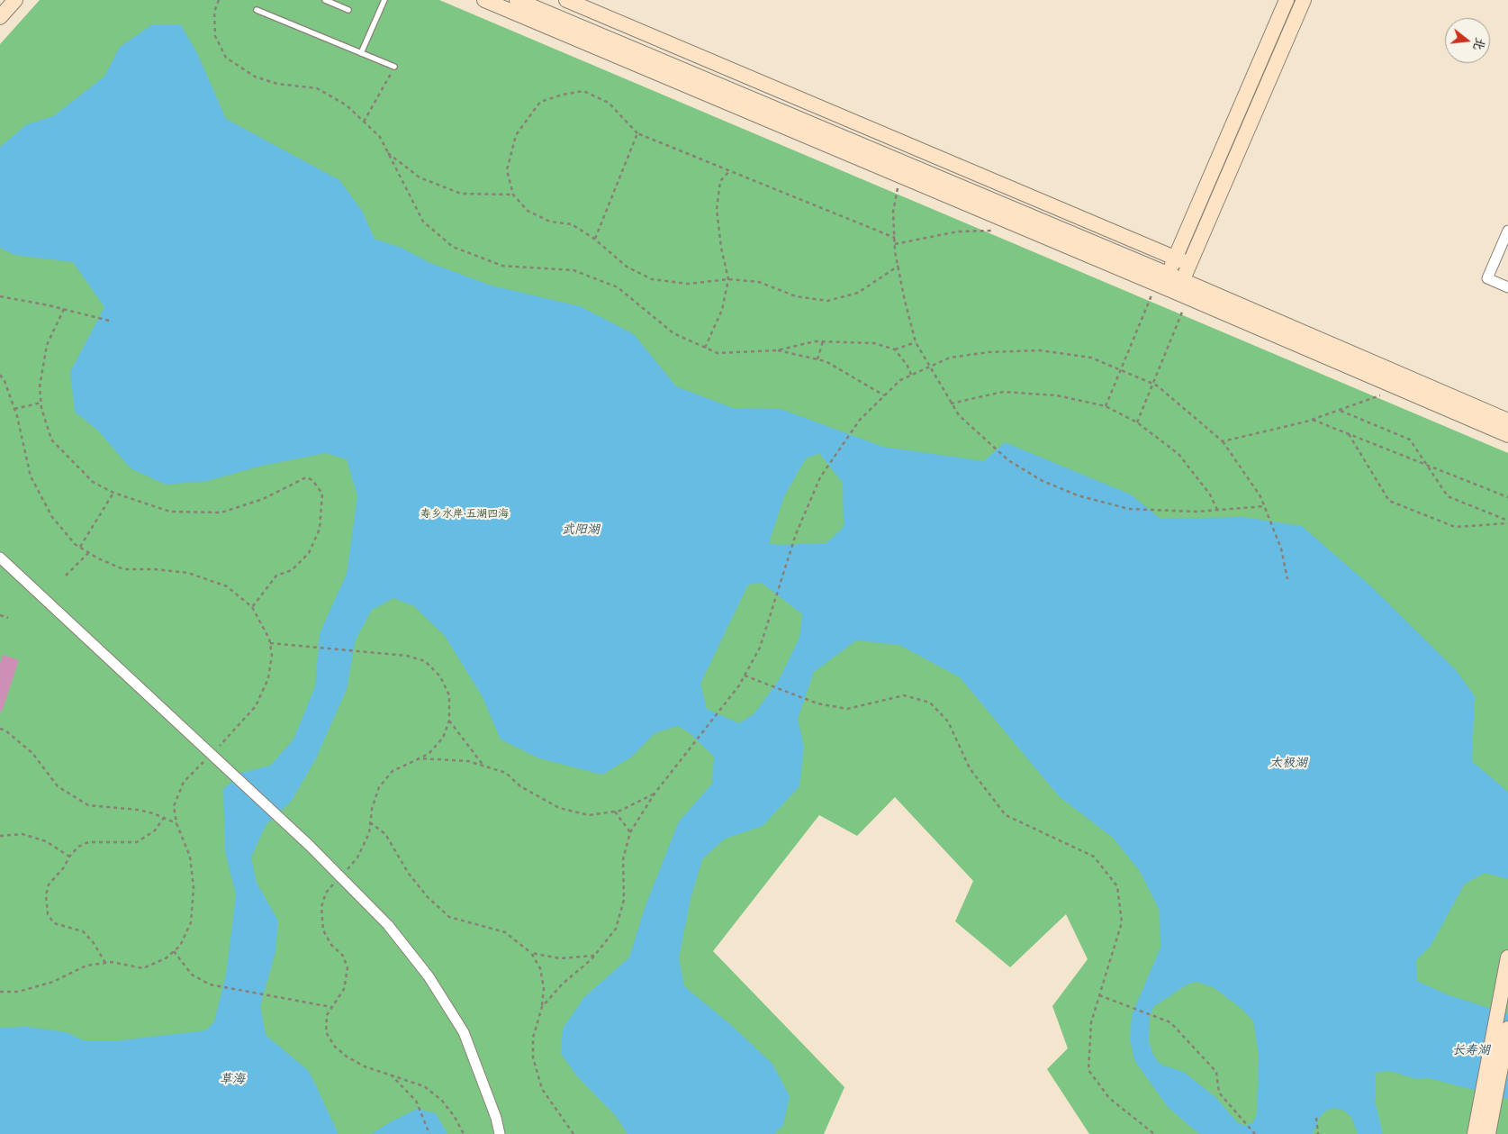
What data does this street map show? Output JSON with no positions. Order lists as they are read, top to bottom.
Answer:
{
  "water": [
    "武阳湖",
    "太极湖",
    "长寿湖",
    "草海"
  ],
  "parks": ["寿乡水岸·五湖四海"],
  "north": "right"
}
